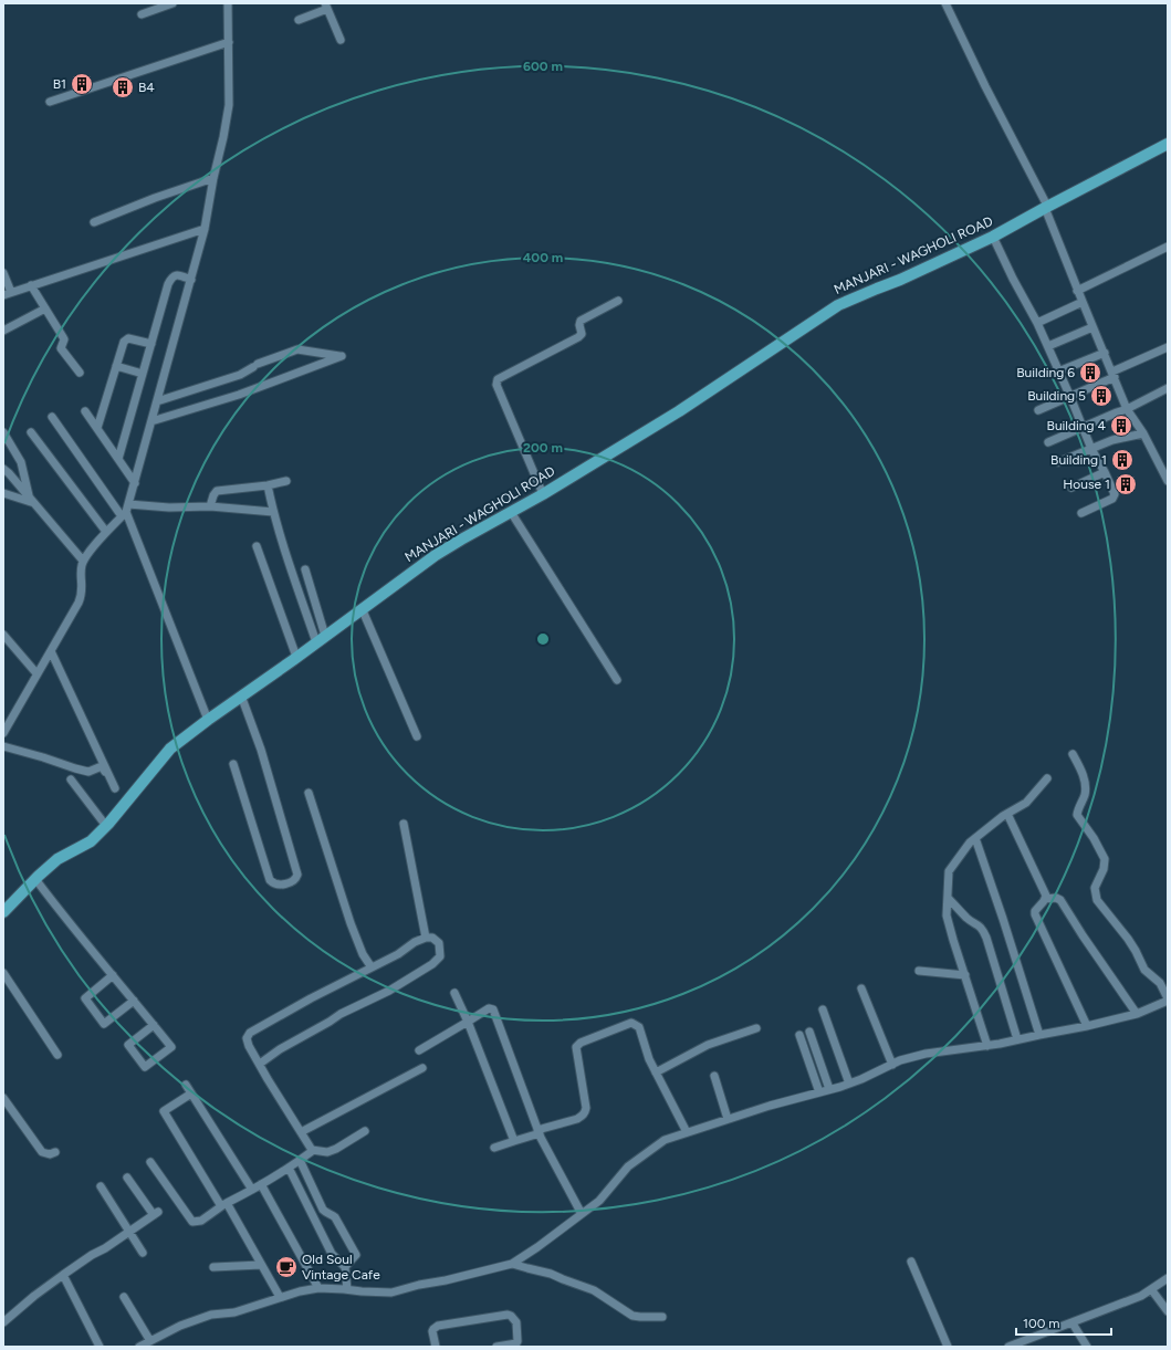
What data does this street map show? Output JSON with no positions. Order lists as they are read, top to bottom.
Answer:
{
  "streets": {
    "main road": ["MANJARI - WAGHOLI ROAD"]
  },
  "places": {
    "building": [
      "B1",
      "B4",
      "Building 6",
      "Building 5",
      "Building 4",
      "Building 1",
      "House 1"
    ],
    "cafe": ["Old Soul Vintage Cafe"]
  },
  "scale_bar": "100 m",
  "rings": ["600 m", "400 m", "200 m"]
}
